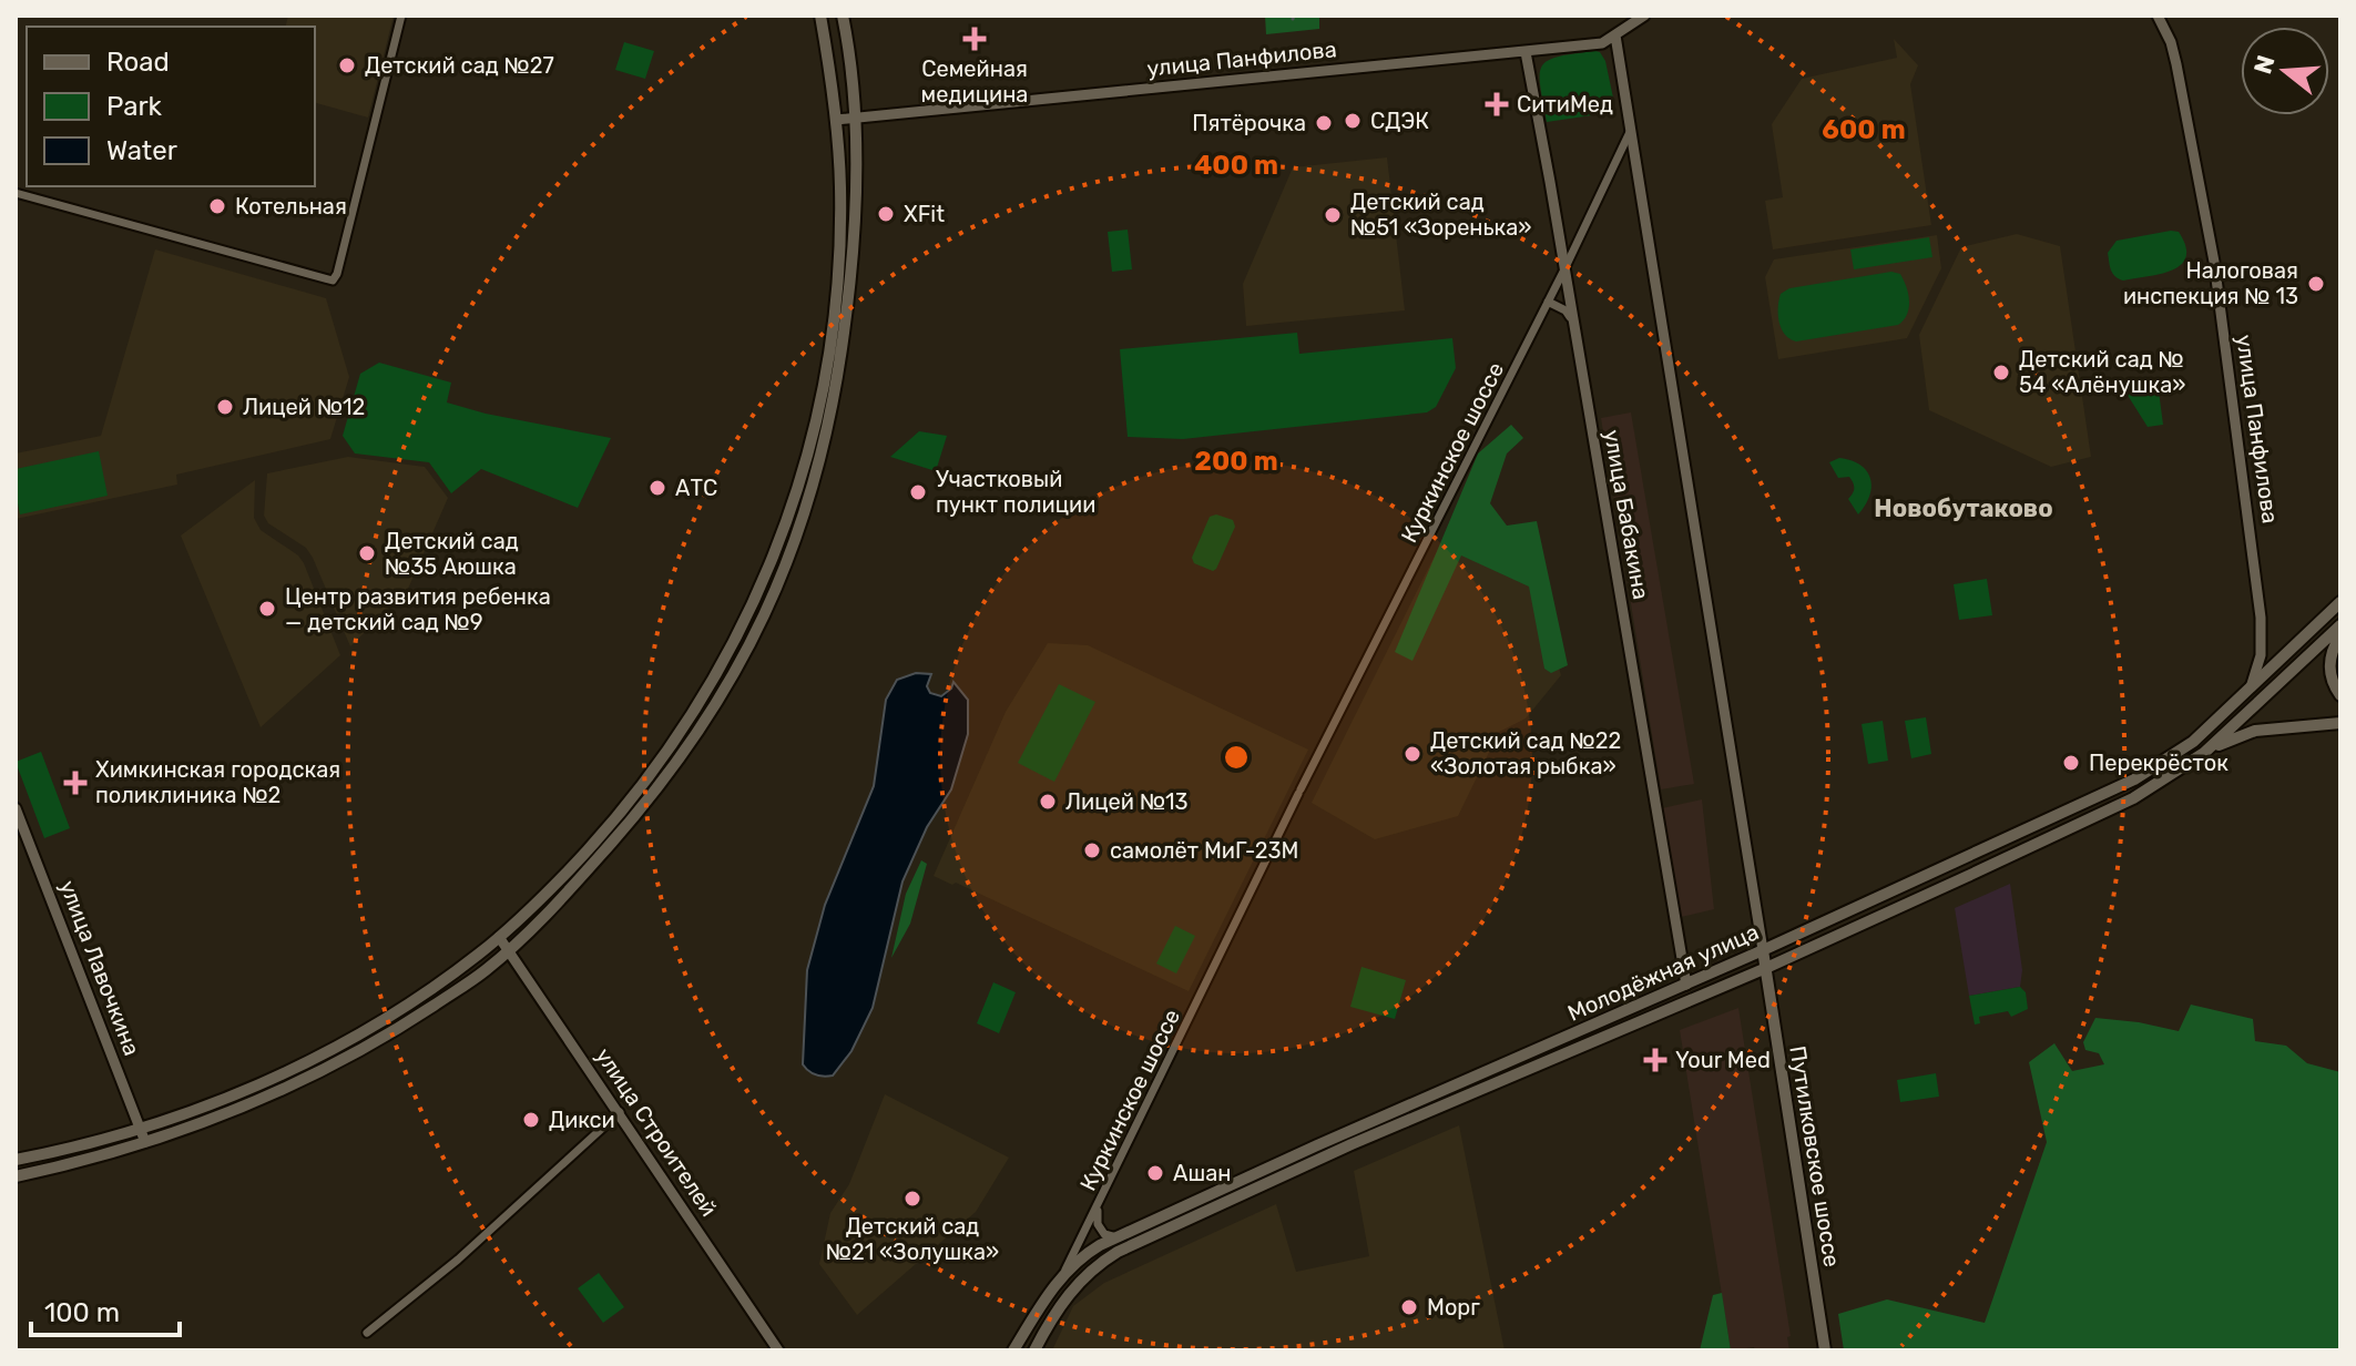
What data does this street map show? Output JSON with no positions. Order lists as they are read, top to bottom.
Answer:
{
  "streets": {
    "main road": ["Молодёжная улица", "Путилковское шоссе"],
    "street": [
      "улица Панфилова",
      "Куркинское шоссе",
      "улица Бабакина",
      "улица Лавочкина",
      "улица Строителей"
    ]
  },
  "crossings": [
    ["улица Панфилова", "улица Бабакина"],
    ["улица Панфилова", "Молодёжная улица"],
    ["Куркинское шоссе", "улица Бабакина"],
    ["Куркинское шоссе", "Молодёжная улица"],
    ["улица Бабакина", "Молодёжная улица"],
    ["Молодёжная улица", "Путилковское шоссе"]
  ],
  "districts": ["Новобутаково"],
  "places": {
    "health": [
      "Семейная медицина",
      "СитиМед",
      "Химкинская городская поликлиника №2",
      "Your Med"
    ],
    "other": [
      "Детский сад №27",
      "СДЭК",
      "Пятёрочка",
      "Котельная",
      "XFit",
      "Детский сад №51 «Зоренька»",
      "Налоговая инспекция № 13",
      "Детский сад № 54 «Алёнушка»",
      "Лицей №12",
      "АТС",
      "Участковый пункт полиции",
      "Детский сад №35 Аюшка",
      "Центр развития ребенка — детский сад №9",
      "Детский сад №22 «Золотая рыбка»",
      "Перекрёсток",
      "Лицей №13",
      "самолёт МиГ-23М",
      "Дикси",
      "Ашан",
      "Детский сад №21 «Золушка»",
      "Морг"
    ]
  },
  "legend": ["Road", "Park", "Water"],
  "scale_bar": "100 m",
  "north": "left",
  "rings": ["600 m", "400 m", "200 m"]
}
